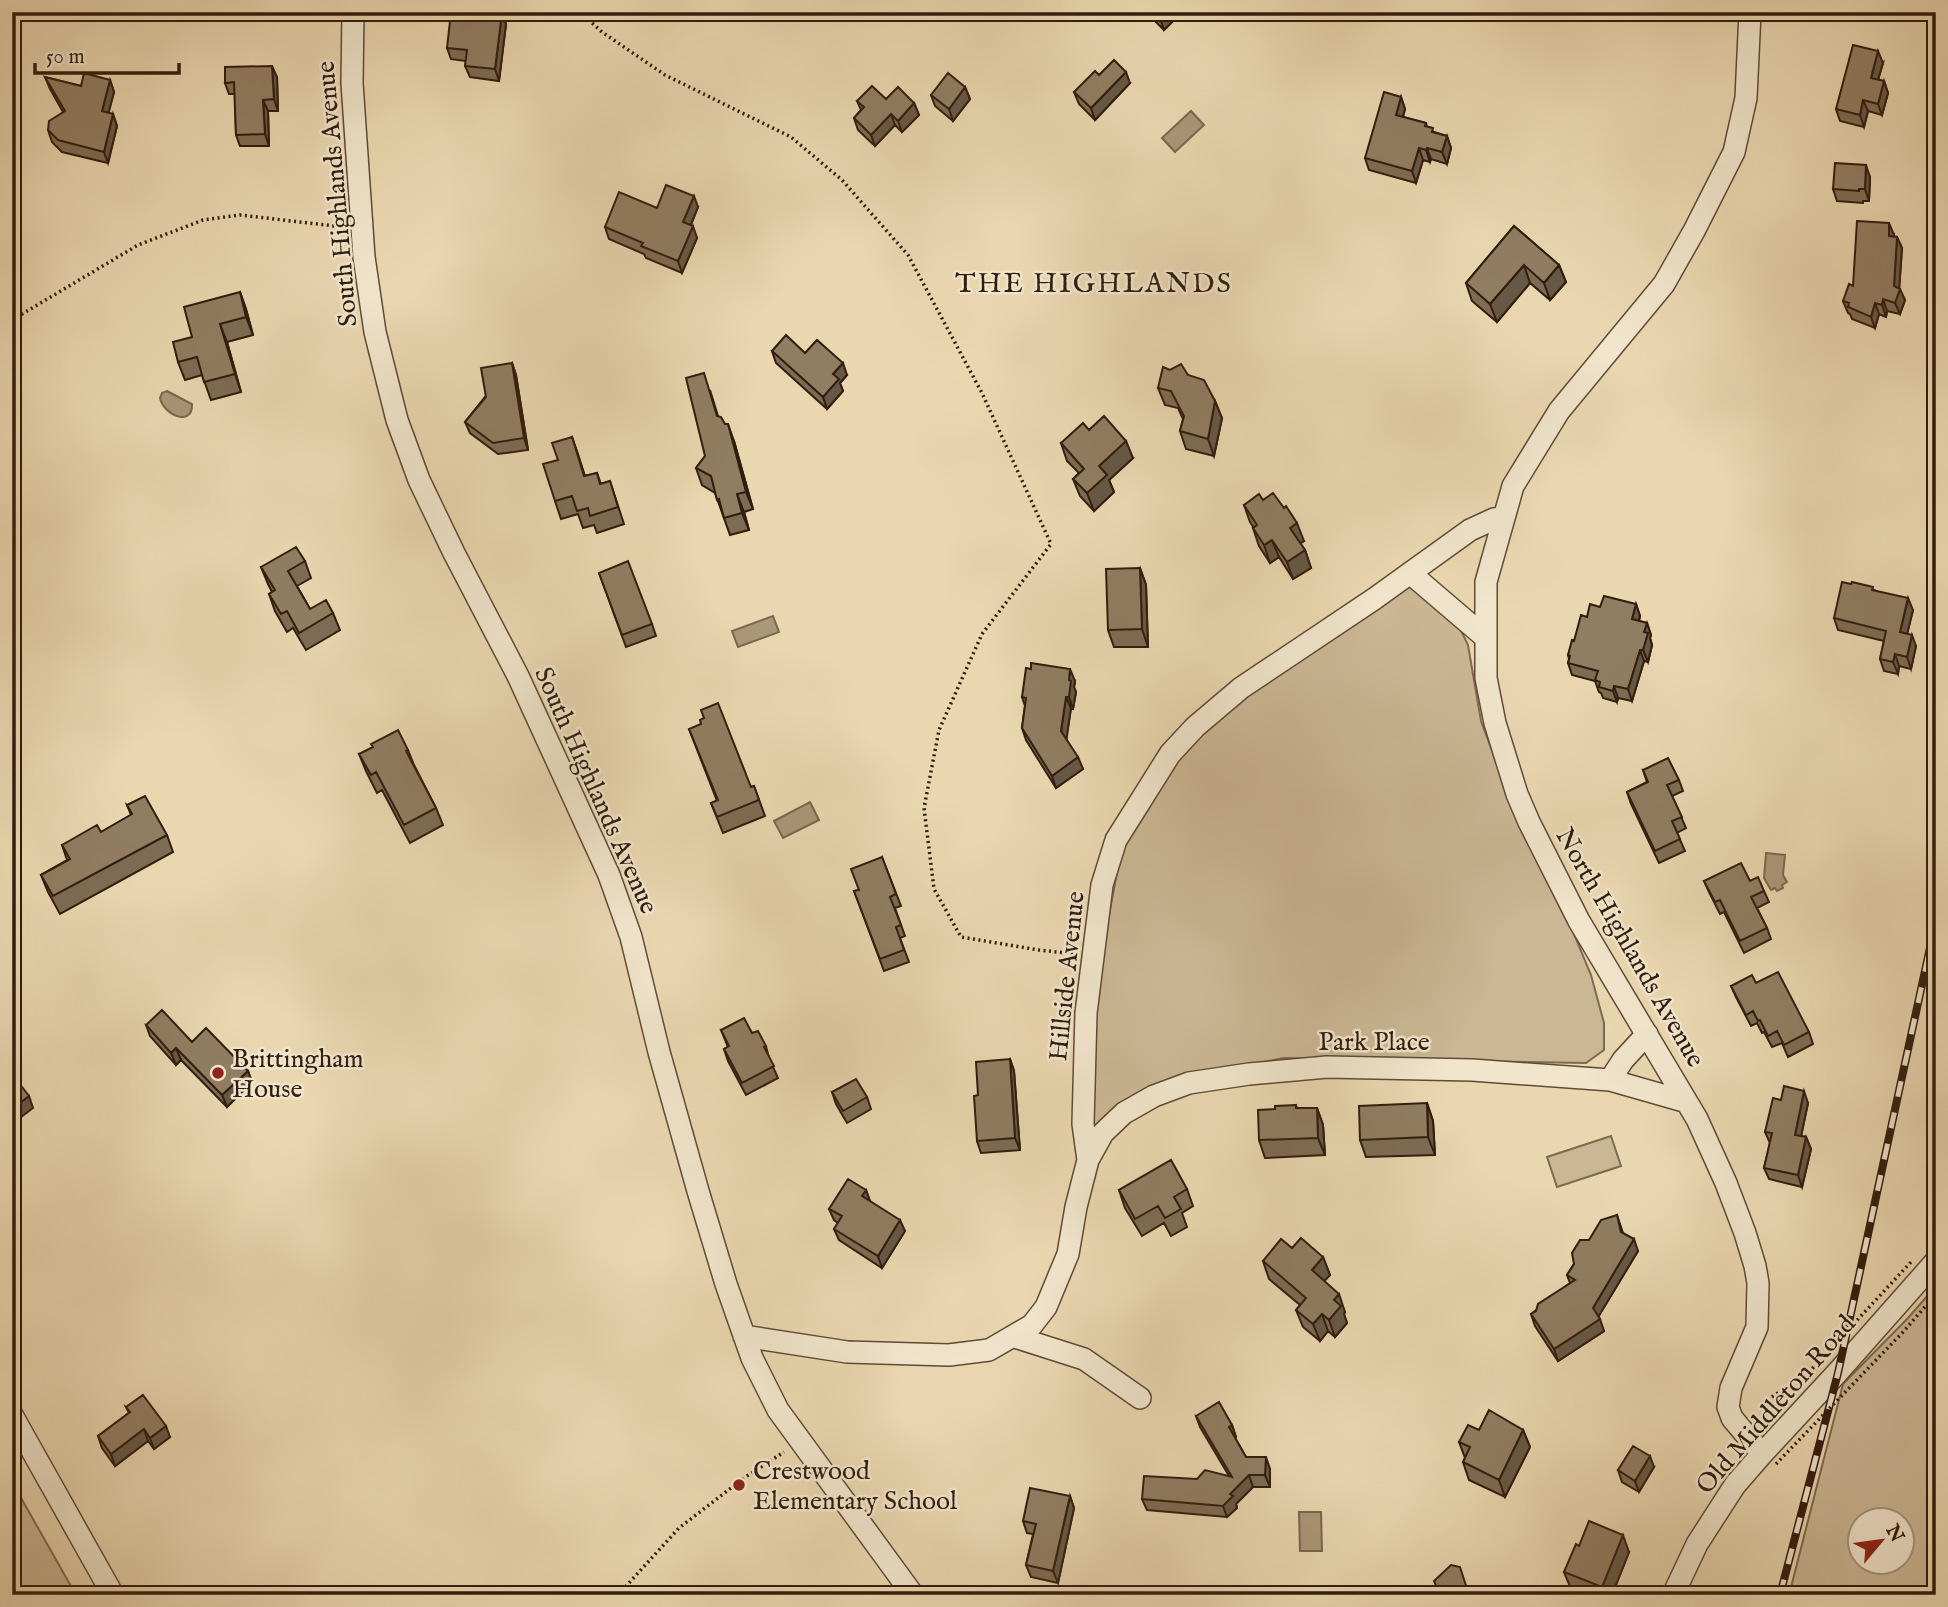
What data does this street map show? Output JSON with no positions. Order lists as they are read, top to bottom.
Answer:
{
  "streets": {
    "street": [
      "South Highlands Avenue",
      "North Highlands Avenue",
      "Hillside Avenue",
      "Park Place",
      "Old Middleton Road"
    ]
  },
  "crossings": [
    ["South Highlands Avenue", "Hillside Avenue"],
    ["North Highlands Avenue", "Hillside Avenue"],
    ["North Highlands Avenue", "Park Place"],
    ["North Highlands Avenue", "Old Middleton Road"],
    ["Hillside Avenue", "Park Place"]
  ],
  "districts": ["THE HIGHLANDS"],
  "places": ["Brittingham House", "Crestwood Elementary School"],
  "scale_bar": "50 m",
  "north": "top right"
}
